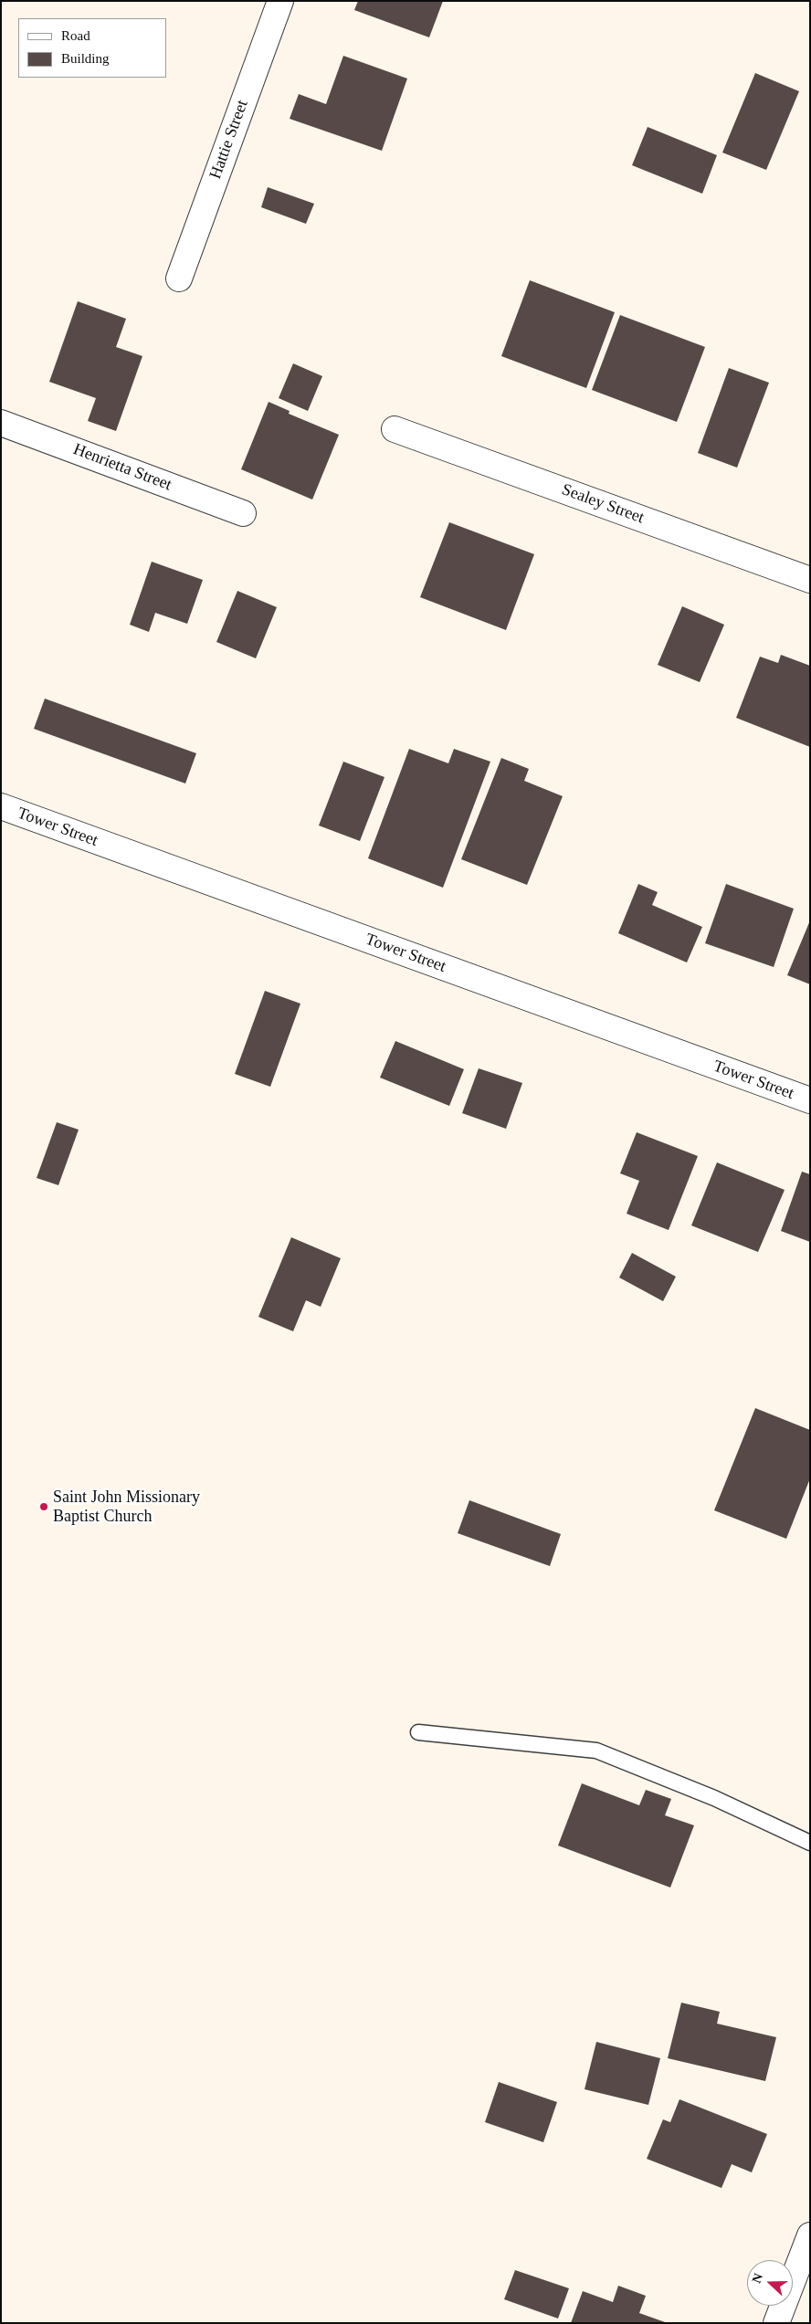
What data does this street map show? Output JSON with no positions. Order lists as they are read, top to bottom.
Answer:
{
  "streets": {
    "street": [
      "Hattie Street",
      "Henrietta Street",
      "Sealey Street",
      "Tower Street"
    ]
  },
  "places": ["Saint John Missionary Baptist Church"],
  "legend": ["Road", "Building"],
  "north": "left"
}
